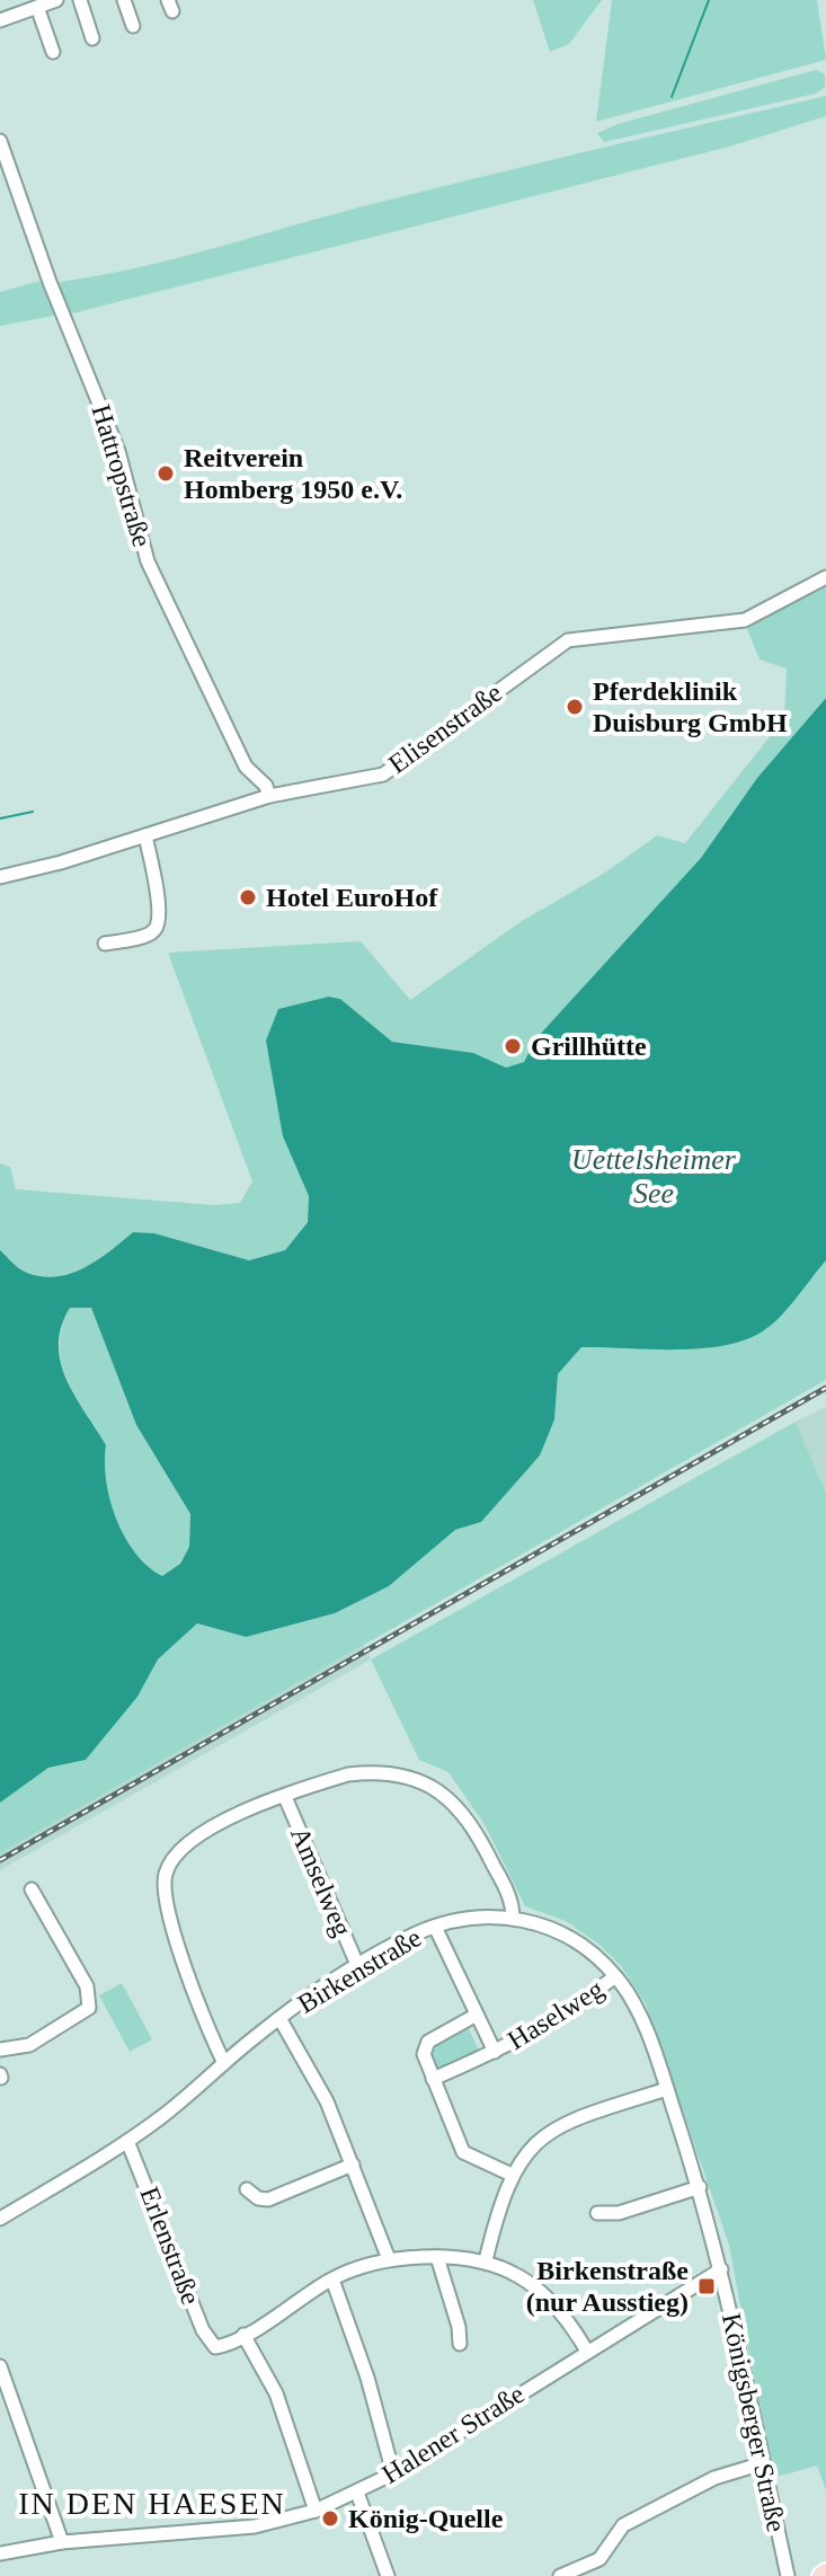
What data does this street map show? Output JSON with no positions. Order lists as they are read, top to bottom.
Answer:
{
  "streets": {
    "street": [
      "Hattropstraße",
      "Elisenstraße",
      "Amselweg",
      "Birkenstraße",
      "Haselweg",
      "Erlenstraße",
      "Königsberger Straße",
      "Halener Straße"
    ]
  },
  "crossings": [
    ["Hattropstraße", "Elisenstraße"],
    ["Amselweg", "Birkenstraße"],
    ["Birkenstraße", "Haselweg"],
    ["Birkenstraße", "Erlenstraße"],
    ["Birkenstraße", "Königsberger Straße"],
    ["Birkenstraße", "Halener Straße"],
    ["Königsberger Straße", "Halener Straße"]
  ],
  "districts": ["IN DEN HAESEN"],
  "water": ["Uettelsheimer See"],
  "places": {
    "other": [
      "Reitverein Homberg 1950 e.V.",
      "Pferdeklinik Duisburg GmbH",
      "Hotel EuroHof",
      "Grillhütte",
      "König-Quelle"
    ],
    "transit": ["Birkenstraße (nur Ausstieg)"]
  }
}
